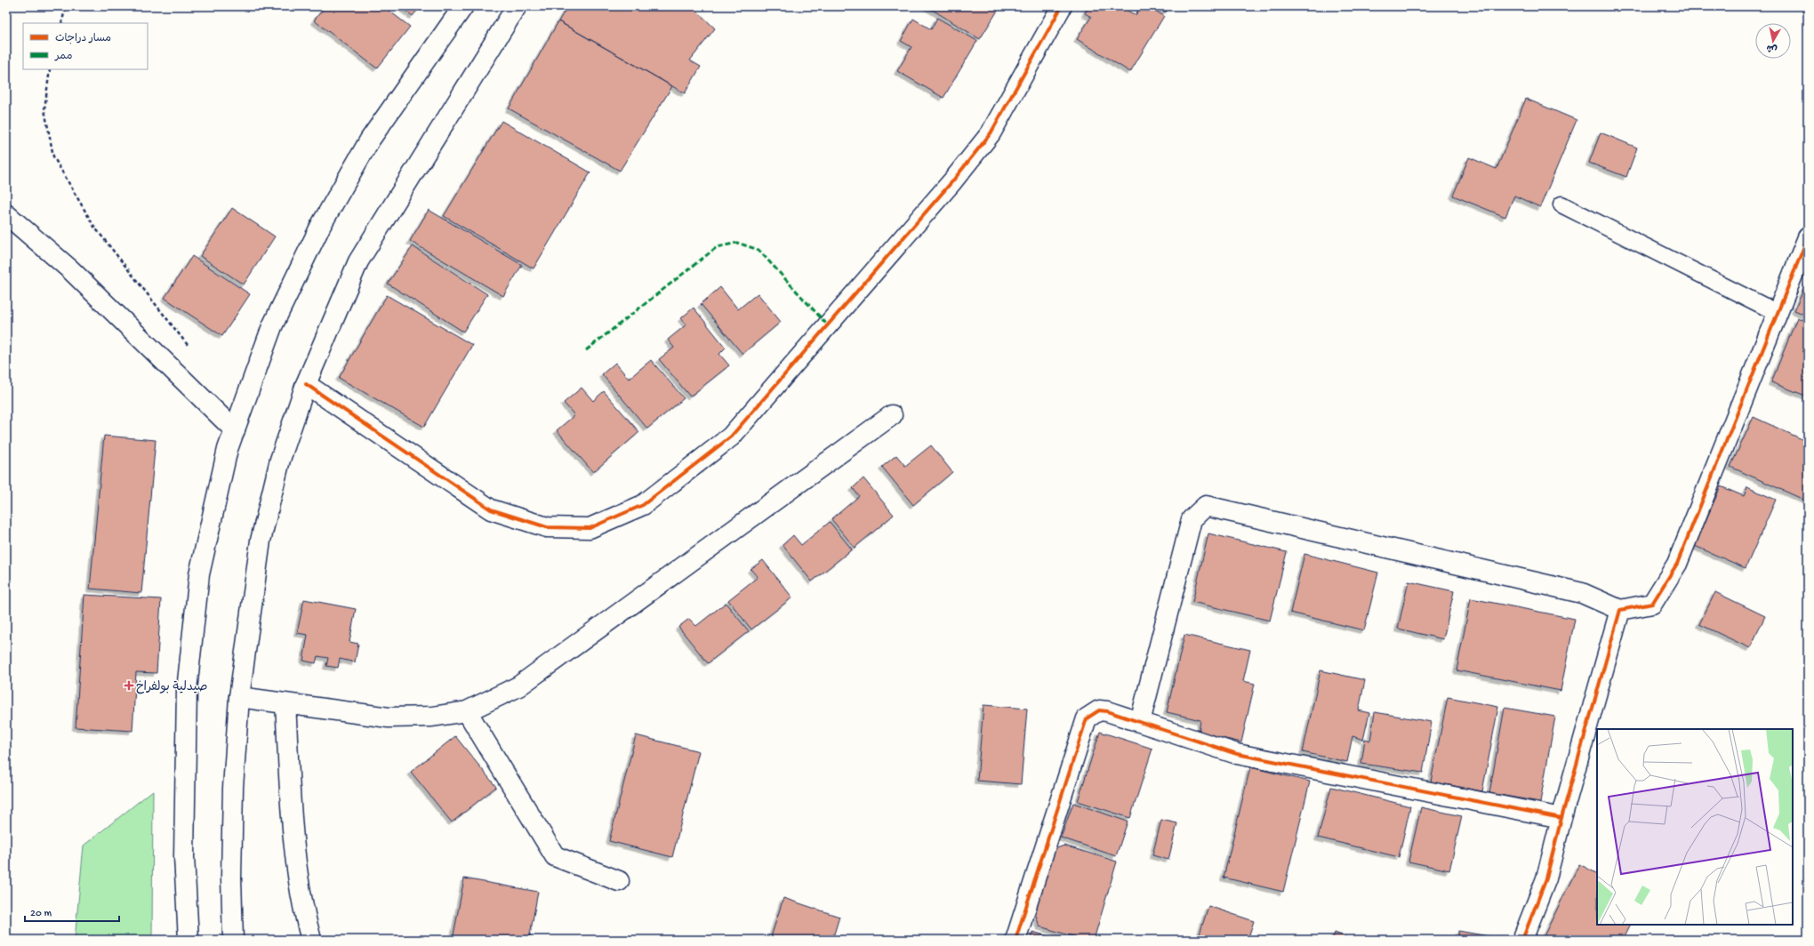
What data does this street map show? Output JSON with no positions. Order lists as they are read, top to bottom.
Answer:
{
  "places": {
    "health": ["صيدلية بولفراخ"]
  },
  "legend": ["مسار دراجات", "ممر"],
  "scale_bar": "20 m",
  "north": "bottom"
}
